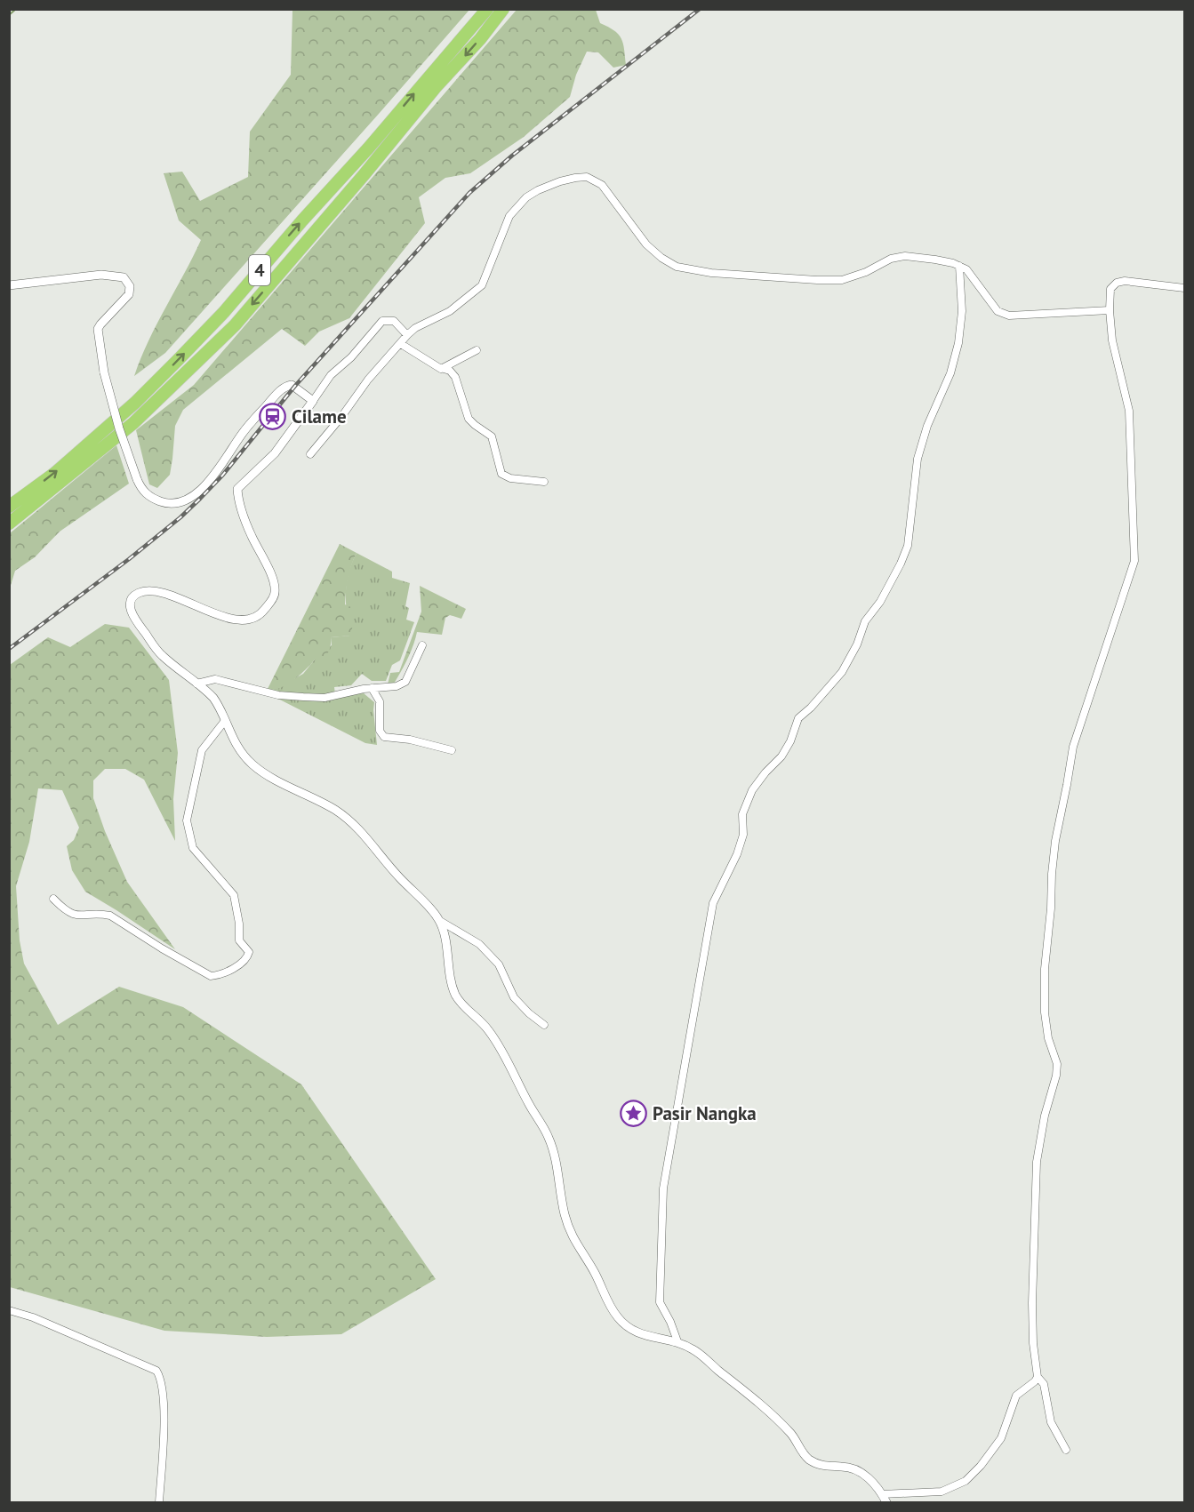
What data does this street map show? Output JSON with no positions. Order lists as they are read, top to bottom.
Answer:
{
  "streets": {
    "highway": ["4"]
  },
  "places": {
    "station": ["Cilame"],
    "place": ["Pasir Nangka"]
  }
}
